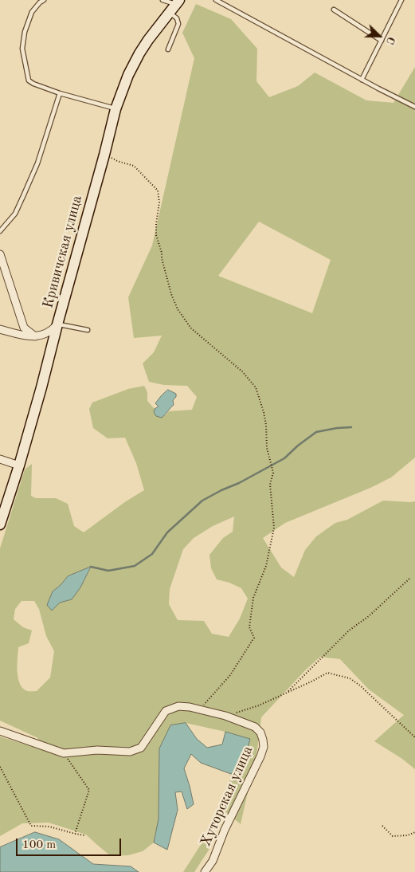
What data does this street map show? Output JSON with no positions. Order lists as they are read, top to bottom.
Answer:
{
  "streets": {
    "street": ["Кривичская улица", "Хуторская улица"]
  },
  "scale_bar": "100 m",
  "north": "right"
}
